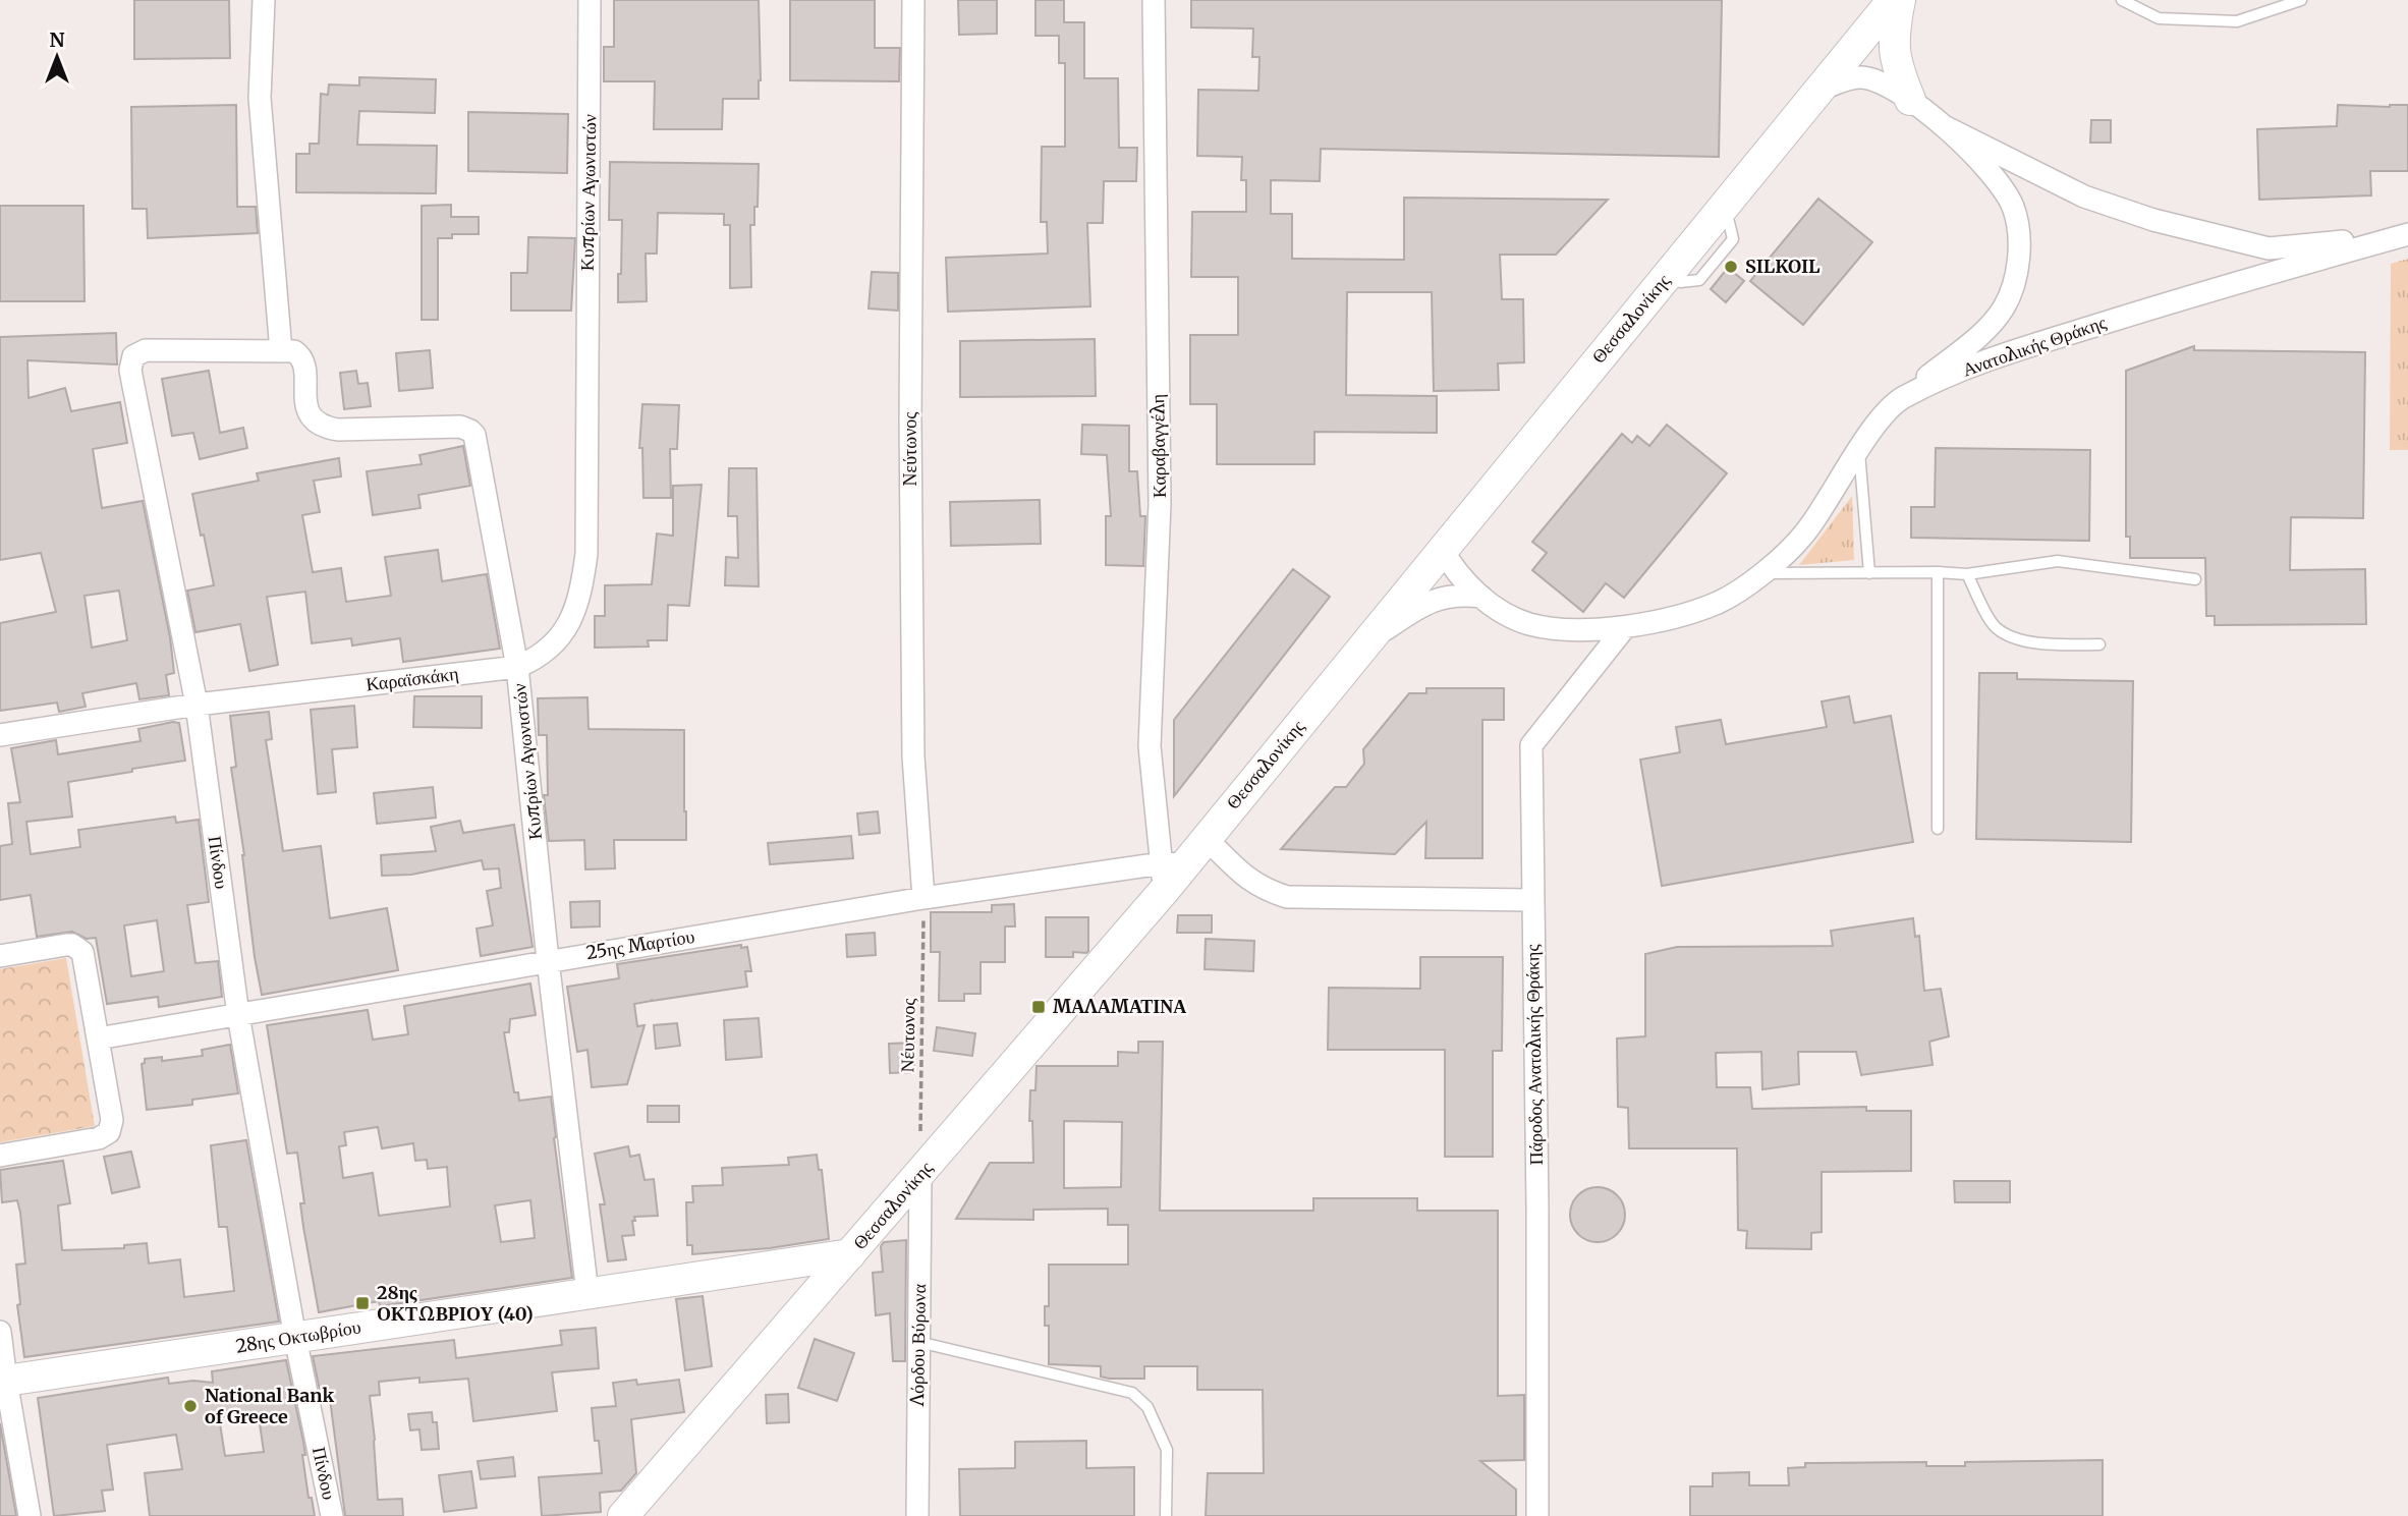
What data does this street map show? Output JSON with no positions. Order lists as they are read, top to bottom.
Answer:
{
  "streets": {
    "main road": ["Θεσσαλονίκης", "28ης Οκτωβρίου"],
    "street": [
      "Κυπρίων Αγωνιστών",
      "Ανατολικής Θράκης",
      "Καραβαγγέλη",
      "Νεύτωνος",
      "Καραϊσκάκη",
      "Πίνδου",
      "25ης Μαρτίου",
      "Πάροδος Ανατολικής Θράκης",
      "Λόρδου Βύρωνα"
    ],
    "path": ["Νέυτωνος"]
  },
  "crossings": [
    ["Κυπρίων Αγωνιστών", "Καραϊσκάκη"],
    ["Κυπρίων Αγωνιστών", "25ης Μαρτίου"],
    ["Κυπρίων Αγωνιστών", "28ης Οκτωβρίου"],
    ["Θεσσαλονίκης", "Ανατολικής Θράκης"],
    ["Θεσσαλονίκης", "Καραβαγγέλη"],
    ["Θεσσαλονίκης", "25ης Μαρτίου"],
    ["Θεσσαλονίκης", "28ης Οκτωβρίου"],
    ["Θεσσαλονίκης", "Λόρδου Βύρωνα"],
    ["Ανατολικής Θράκης", "Πάροδος Ανατολικής Θράκης"],
    ["Καραβαγγέλη", "25ης Μαρτίου"],
    ["Νεύτωνος", "25ης Μαρτίου"],
    ["Νεύτωνος", "Νέυτωνος"],
    ["Καραϊσκάκη", "Πίνδου"],
    ["Πίνδου", "25ης Μαρτίου"],
    ["Πίνδου", "28ης Οκτωβρίου"],
    ["25ης Μαρτίου", "Νέυτωνος"]
  ],
  "places": {
    "other": ["SILKOIL", "National Bank of Greece"],
    "transit": ["ΜΑΛΑΜΑΤΙΝΑ", "28ης ΟΚΤΩΒΡΙΟΥ (40)"]
  },
  "north": "top"
}
